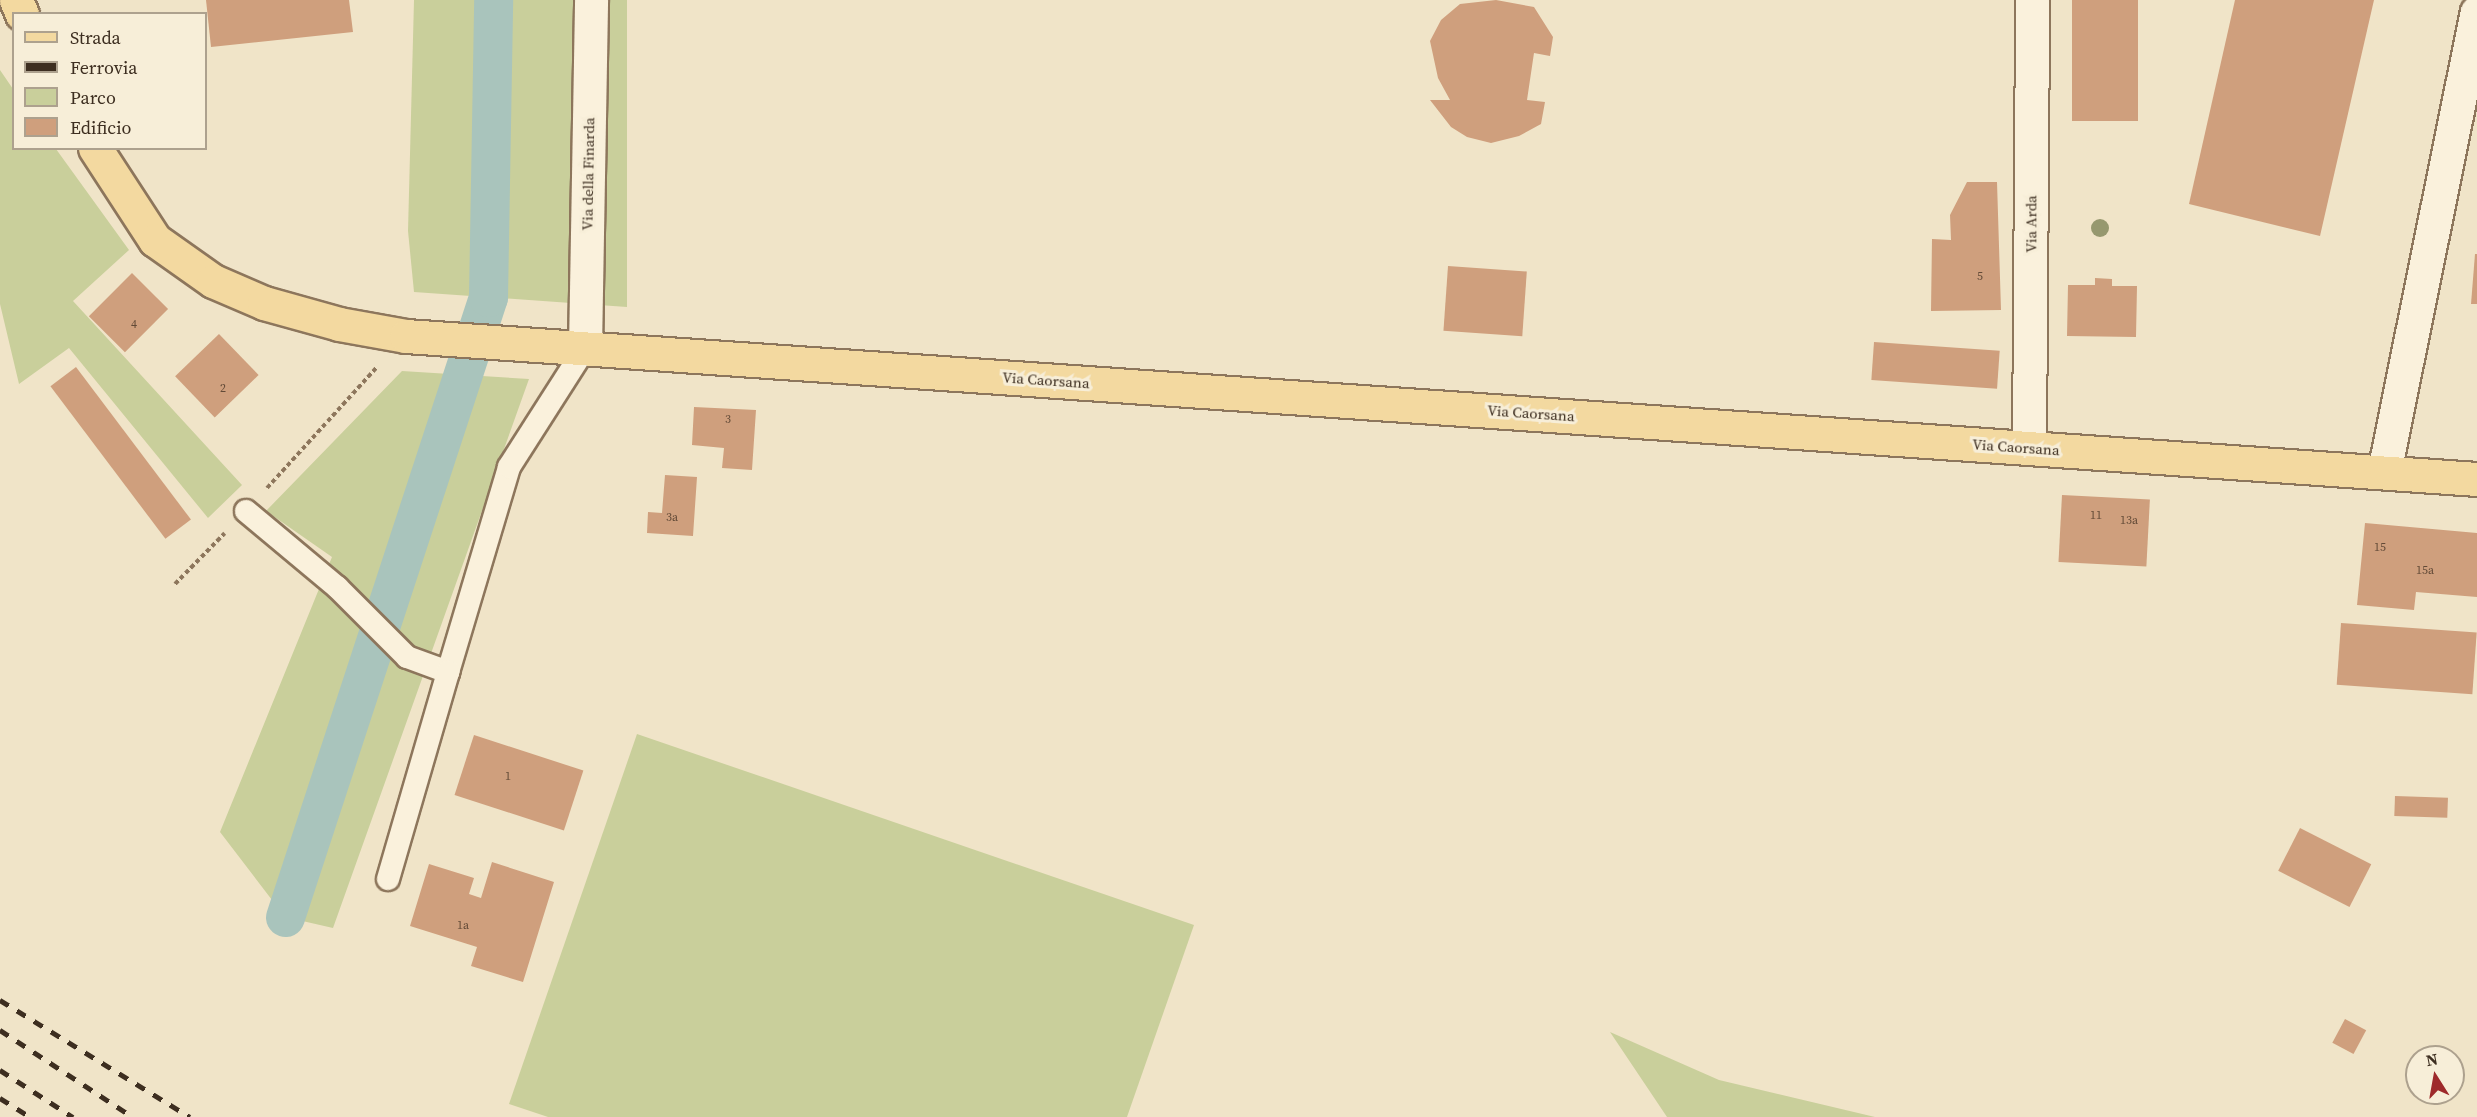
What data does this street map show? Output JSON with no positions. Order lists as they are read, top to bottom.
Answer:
{
  "streets": {
    "main road": ["Via Caorsana"],
    "street": ["Via della Finarda", "Via Arda"]
  },
  "crossings": [
    ["Via della Finarda", "Via Caorsana"],
    ["Via Arda", "Via Caorsana"]
  ],
  "house_numbers": [
    "5",
    "4",
    "2",
    "3",
    "11",
    "3a",
    "13a",
    "15",
    "15a",
    "1",
    "1a"
  ],
  "legend": [
    "Strada",
    "Ferrovia",
    "Parco",
    "Edificio"
  ],
  "north": "top"
}
